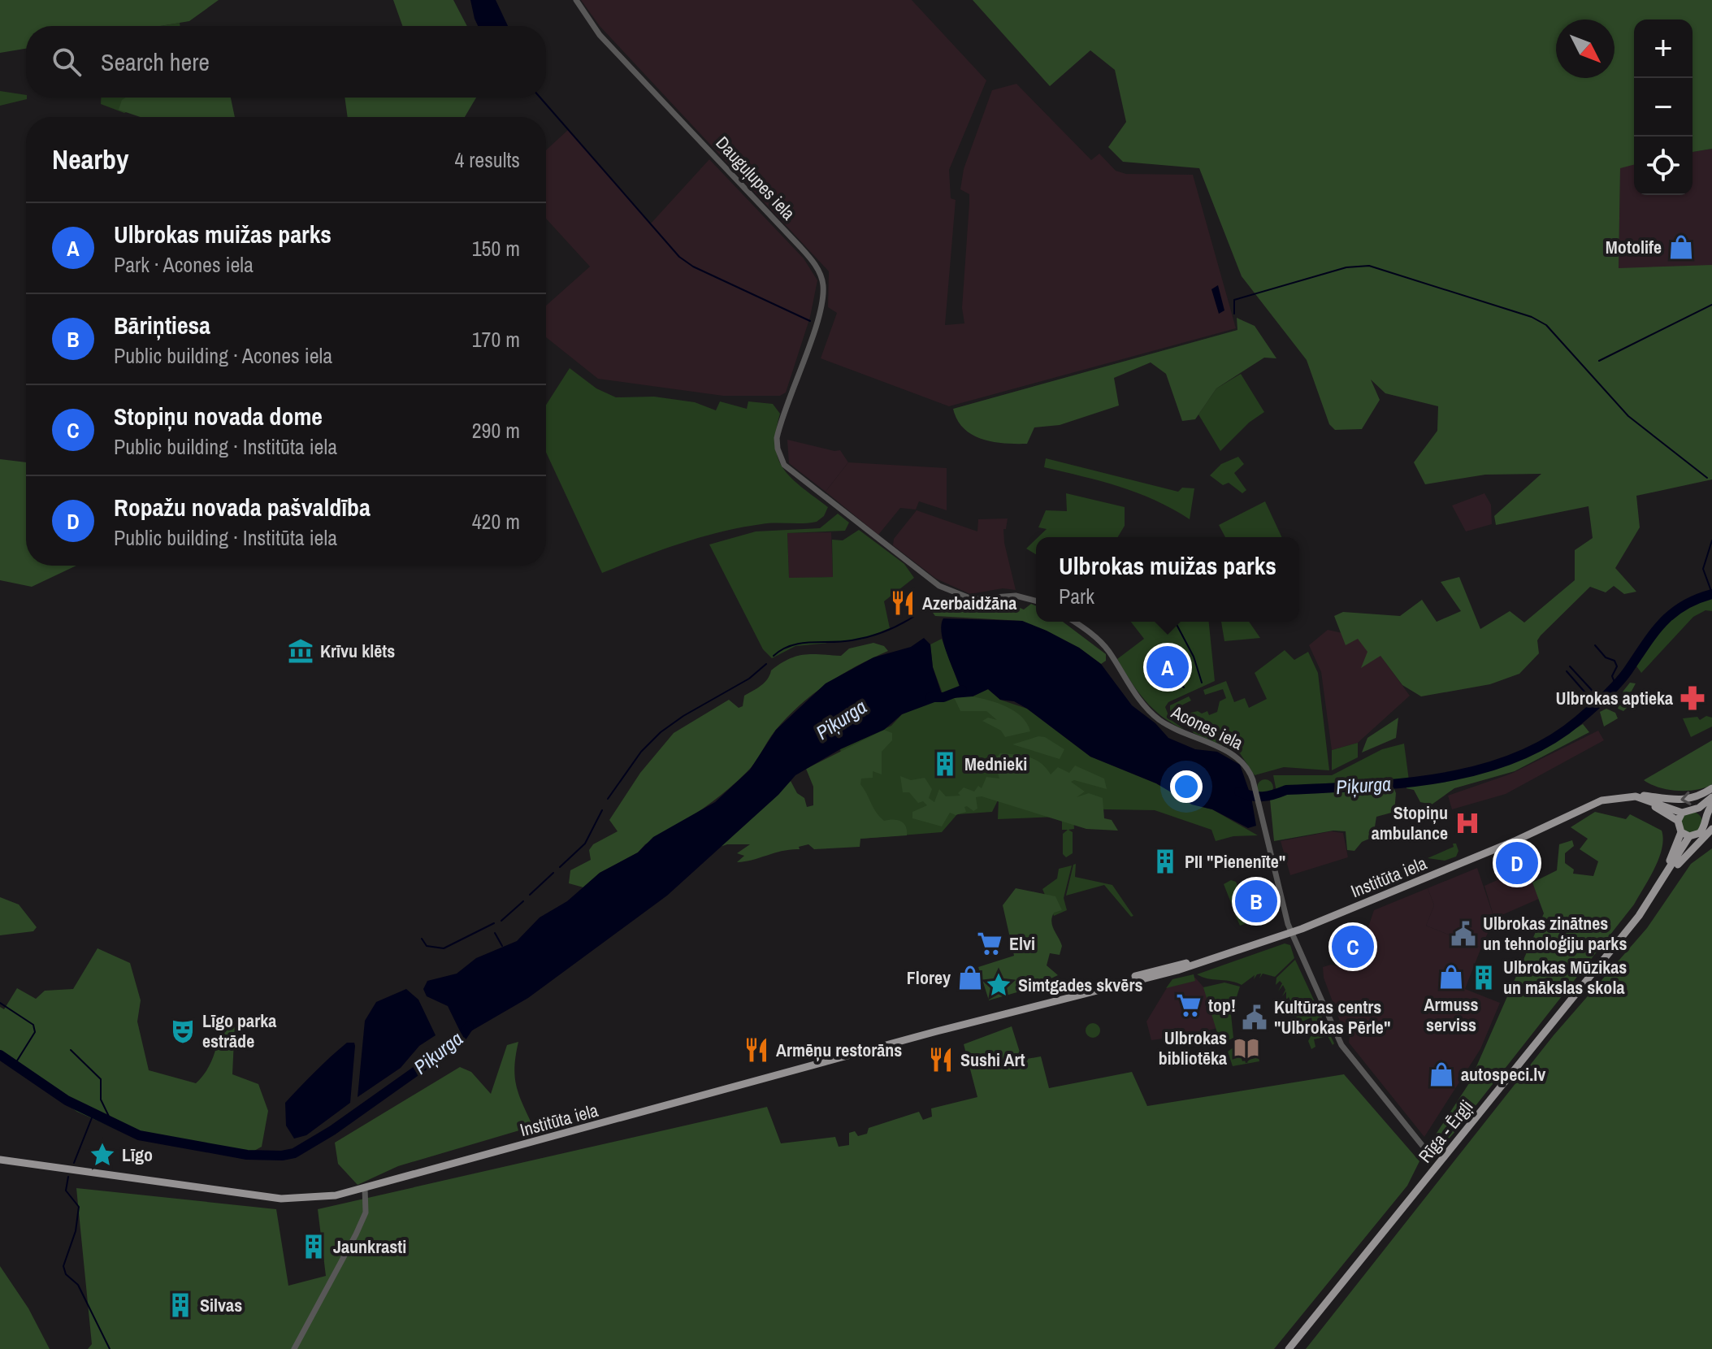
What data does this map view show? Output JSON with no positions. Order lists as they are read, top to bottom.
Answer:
{
  "streets": {
    "main road": ["Institūta iela", "Rīga - Ērgļi"],
    "street": ["Dauguļupes iela", "Acones iela"]
  },
  "crossings": [
    ["Acones iela", "Institūta iela"]
  ],
  "water": ["Piķurga"],
  "places": {
    "shop": [
      "Motolife",
      "Armuss serviss",
      "Florey",
      "autospeci.lv"
    ],
    "restaurant": ["Azerbaidžāna", "Armēņu restorāns", "Sushi Art"],
    "museum": ["Krīvu klēts"],
    "pharmacy": ["Ulbrokas aptieka"],
    "building": [
      "Mednieki",
      "PII \"Pienenīte\"",
      "Ulbrokas Mūzikas un mākslas skola",
      "Jaunkrasti",
      "Silvas"
    ],
    "hospital": ["Stopiņu ambulance"],
    "public building": ["Ulbrokas zinātnes un tehnoloģiju parks", "Kultūras centrs \"Ulbrokas Pērle\""],
    "supermarket": ["Elvi", "top!"],
    "place": ["Simtgades skvērs", "Līgo"],
    "theatre": ["Līgo parka estrāde"],
    "library": ["Ulbrokas bibliotēka"]
  },
  "north": "bottom right",
  "page": {
    "map_buttons": ["+", "−"],
    "search": "Search here",
    "heading": ["Nearby", "4 results"],
    "list": [
      {
        "mark": "A",
        "name": "Ulbrokas muižas parks",
        "note": "Park · Acones iela",
        "value": "150 m"
      },
      {
        "mark": "B",
        "name": "Bāriņtiesa",
        "note": "Public building · Acones iela",
        "value": "170 m"
      },
      {
        "mark": "C",
        "name": "Stopiņu novada dome",
        "note": "Public building · Institūta iela",
        "value": "290 m"
      },
      {
        "mark": "D",
        "name": "Ropažu novada pašvaldība",
        "note": "Public building · Institūta iela",
        "value": "420 m"
      }
    ],
    "popup": ["Ulbrokas muižas parks", "Park"],
    "pins": [
      "A",
      "D",
      "B",
      "C"
    ]
  }
}
